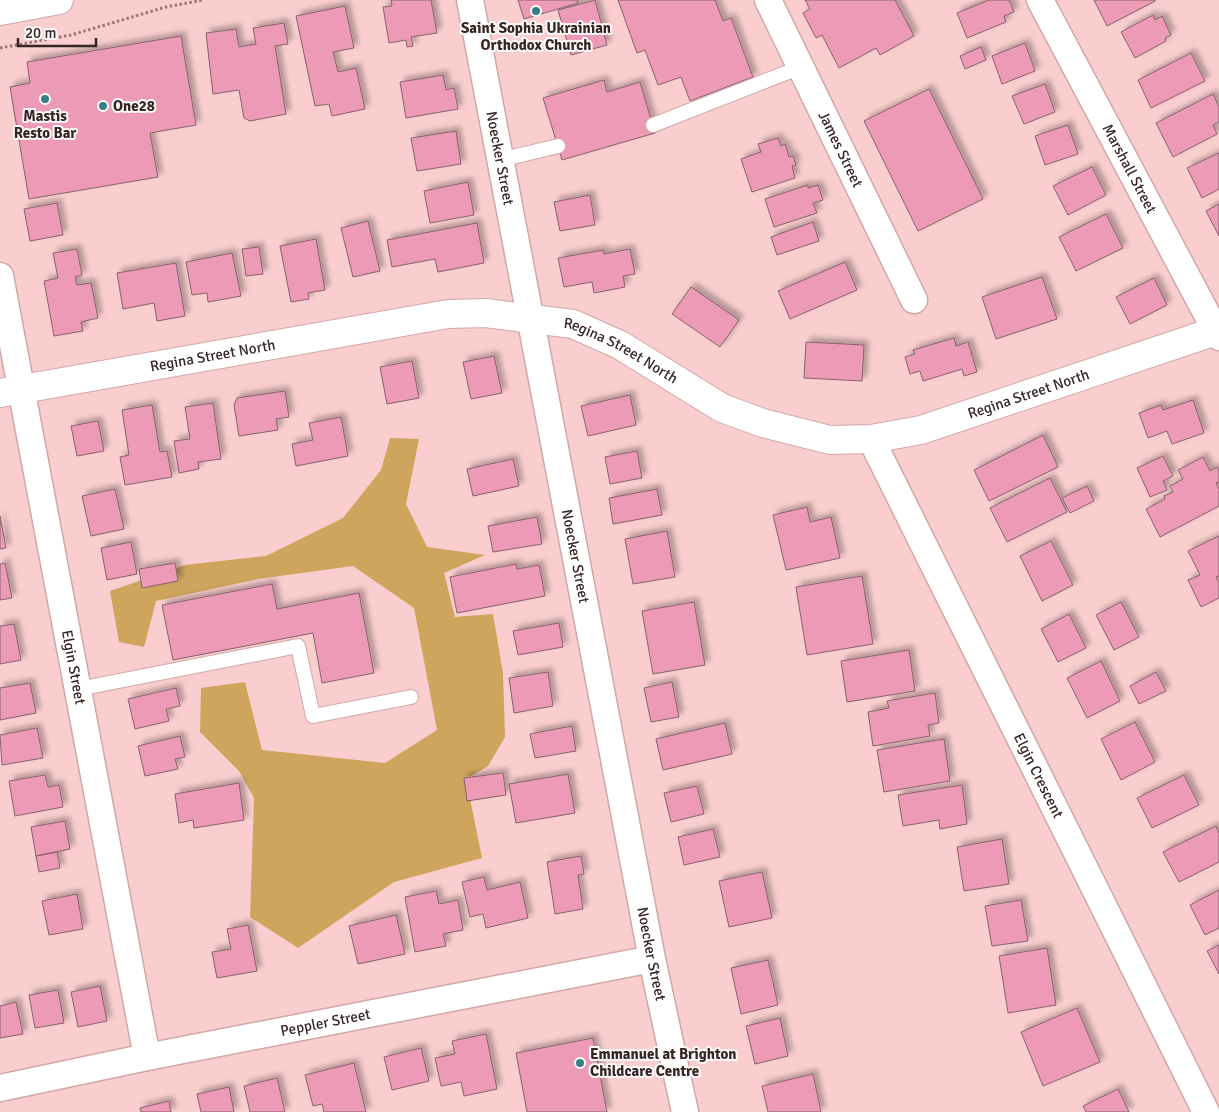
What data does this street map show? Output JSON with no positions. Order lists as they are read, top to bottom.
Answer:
{
  "streets": {
    "street": [
      "James Street",
      "Noecker Street",
      "Marshall Street",
      "Regina Street North",
      "Elgin Street",
      "Elgin Crescent",
      "Peppler Street"
    ]
  },
  "crossings": [
    ["Noecker Street", "Regina Street North"],
    ["Noecker Street", "Peppler Street"],
    ["Marshall Street", "Regina Street North"],
    ["Regina Street North", "Elgin Street"],
    ["Regina Street North", "Elgin Crescent"],
    ["Elgin Street", "Peppler Street"]
  ],
  "places": [
    "Saint Sophia Ukrainian Orthodox Church",
    "Mastis Resto Bar",
    "One28",
    "Emmanuel at Brighton Childcare Centre"
  ],
  "scale_bar": "20 m"
}
